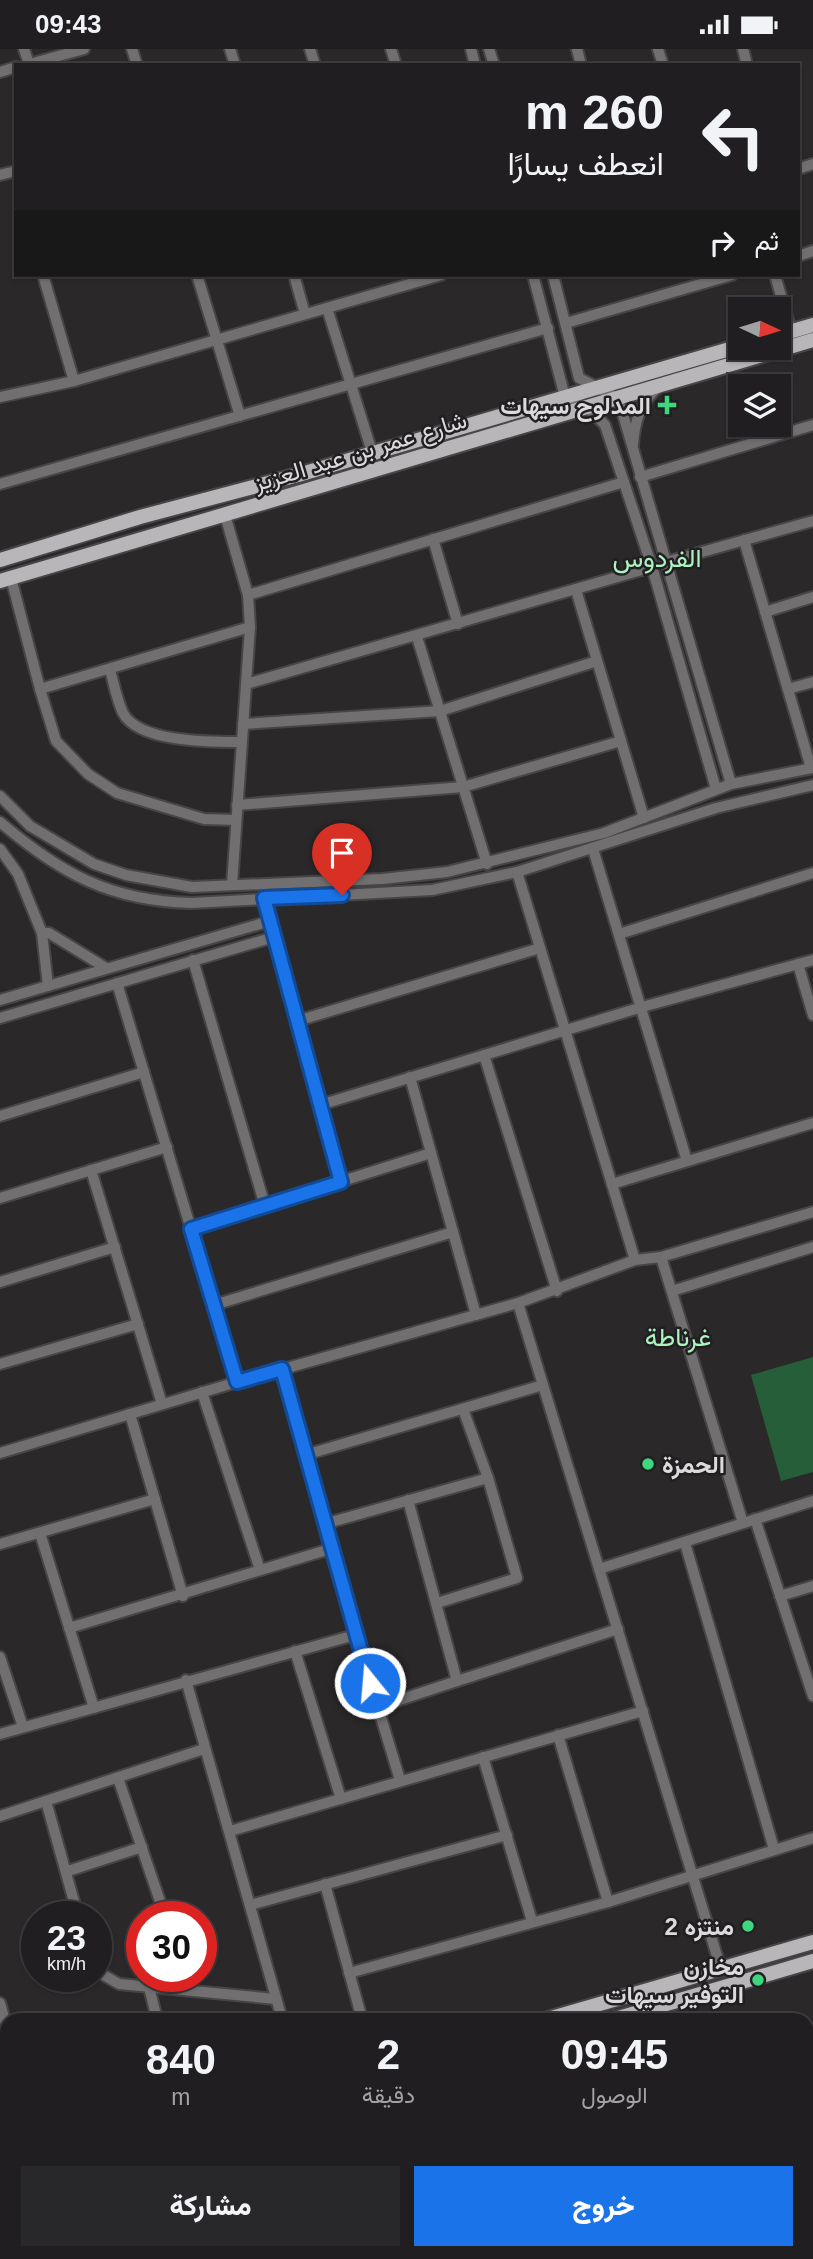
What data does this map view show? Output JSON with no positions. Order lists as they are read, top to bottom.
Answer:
{
  "streets": {
    "main road": ["شارع عمر بن عبد العزيز"]
  },
  "districts": ["الفردوس", "غرناطة"],
  "places": {
    "health": ["المدلوح سيهات"],
    "other": ["الحمزة", "منتزه 2", "مخازن التوفير سيهات"]
  },
  "north": "right",
  "page": {
    "status": "09:43",
    "turn": ["260 m", "انعطف يسارًا"],
    "then": "ثم",
    "speed": "23 km/h",
    "limit": "30",
    "eta": [
      "09:45",
      "الوصول",
      "2",
      "دقيقة",
      "840",
      "m"
    ],
    "buttons": ["خروج", "مشاركة"]
  }
}
